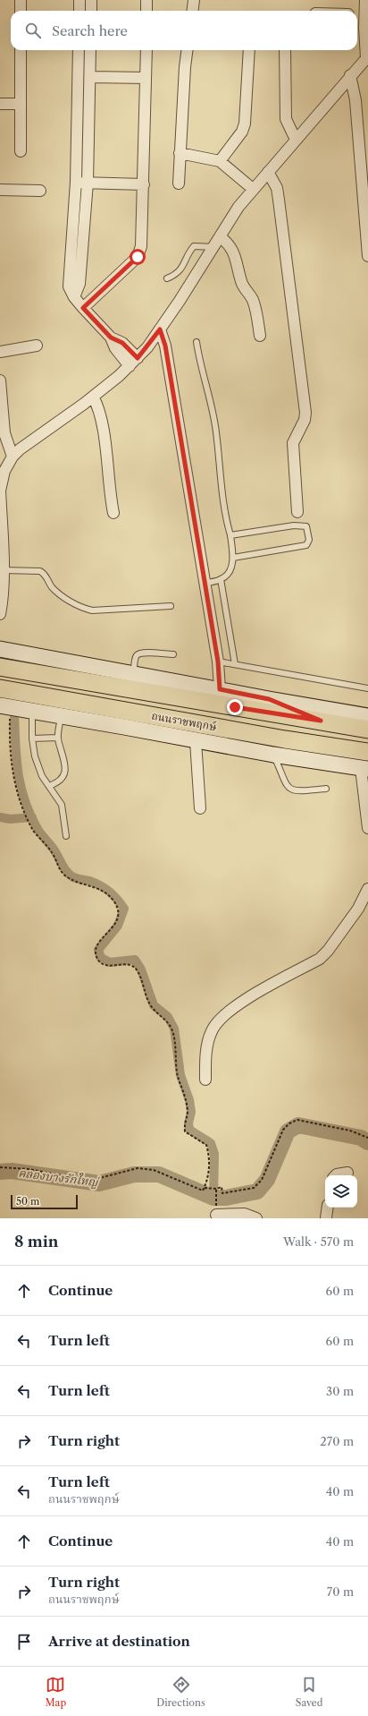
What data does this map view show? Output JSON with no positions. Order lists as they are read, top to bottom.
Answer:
{
  "streets": {
    "main road": ["ถนนราชพฤกษ์"]
  },
  "water": ["คลองบางรักใหญ่"],
  "scale_bar": "50 m",
  "page": {
    "search": "Search here",
    "scale": "50 m",
    "heading": ["8 min", "Walk · 570 m"],
    "list": [
      ["Continue", "60 m"],
      ["Turn left", "60 m"],
      ["Turn left", "30 m"],
      ["Turn right", "270 m"],
      ["Turn left", "ถนนราชพฤกษ์", "40 m"],
      ["Continue", "40 m"],
      ["Turn right", "ถนนราชพฤกษ์", "70 m"],
      "Arrive at destination"
    ],
    "nav": ["Map", "Directions", "Saved"]
  }
}
